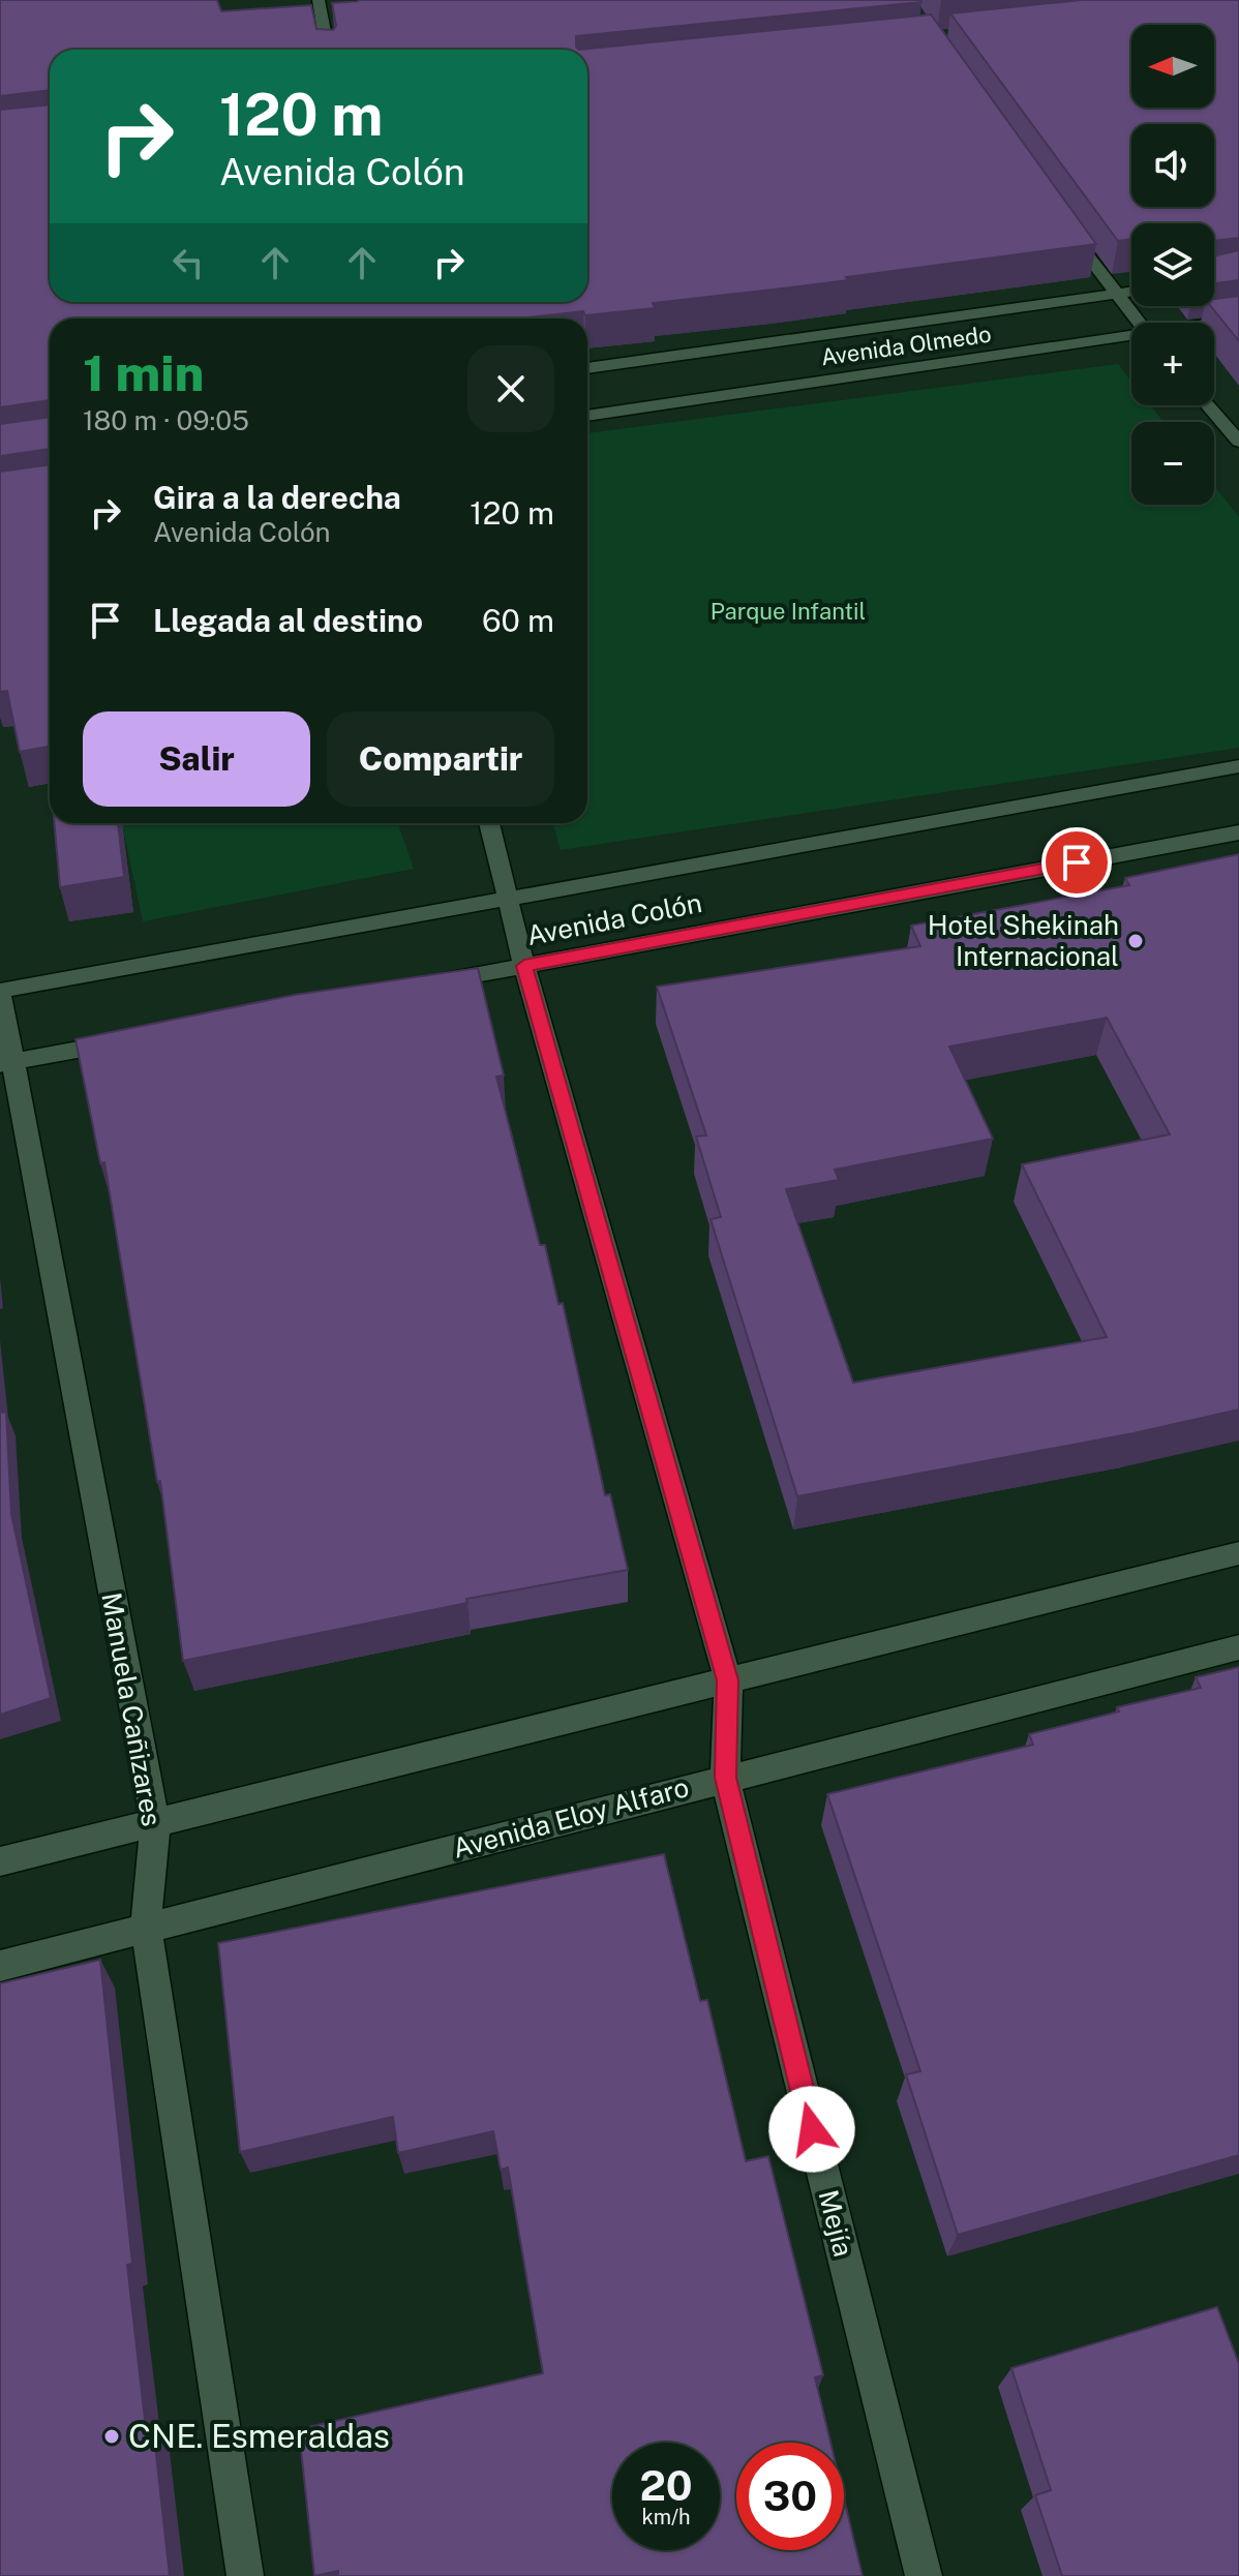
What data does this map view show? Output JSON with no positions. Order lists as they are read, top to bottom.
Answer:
{
  "streets": {
    "street": [
      "Avenida Olmedo",
      "Avenida Colón",
      "Manuela Cañizares",
      "Avenida Eloy Alfaro",
      "Mejía"
    ]
  },
  "crossings": [
    ["Avenida Colón", "Manuela Cañizares"],
    ["Avenida Colón", "Mejía"],
    ["Manuela Cañizares", "Avenida Eloy Alfaro"],
    ["Avenida Eloy Alfaro", "Mejía"]
  ],
  "parks": ["Parque Infantil"],
  "places": ["Hotel Shekinah Internacional", "CNE. Esmeraldas"],
  "north": "left",
  "page": {
    "map_buttons": ["+", "−"],
    "turn": ["120 m", "Avenida Colón"],
    "heading": ["1 min", "180 m · 09:05"],
    "list": [
      {
        "name": "Gira a la derecha",
        "note": "Avenida Colón",
        "value": "120 m"
      },
      {
        "name": "Llegada al destino",
        "value": "60 m"
      }
    ],
    "buttons": ["Salir", "Compartir"],
    "speed": "20 km/h",
    "limit": "30"
  }
}
